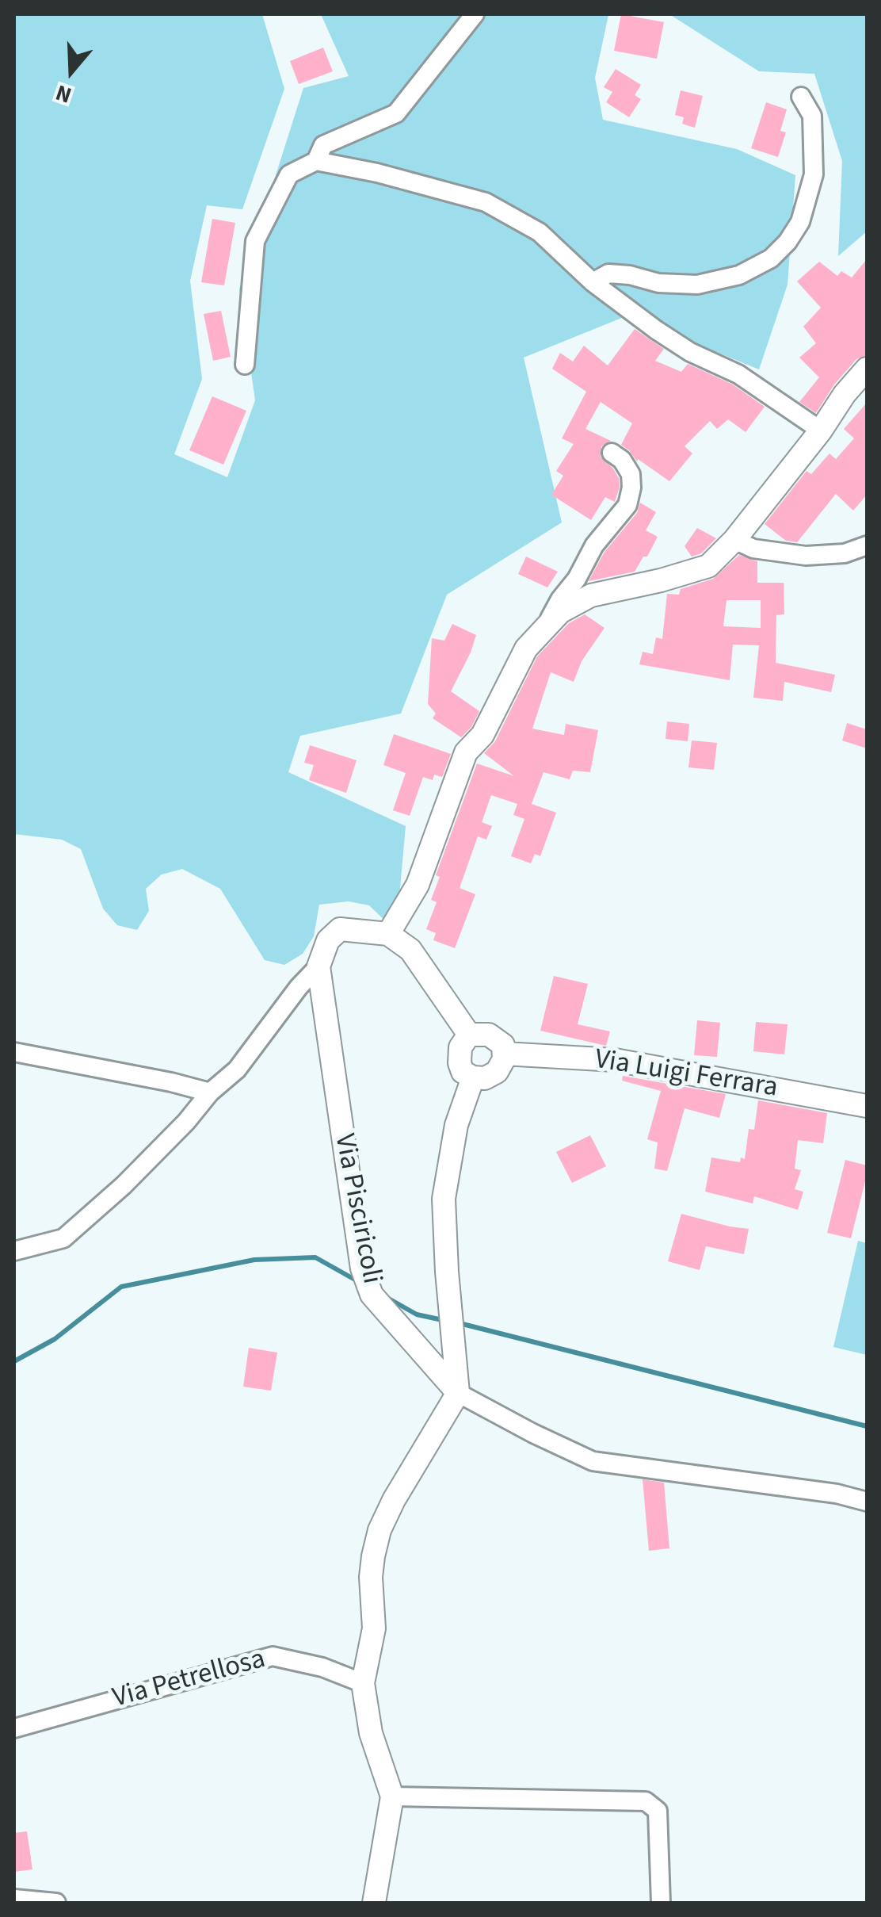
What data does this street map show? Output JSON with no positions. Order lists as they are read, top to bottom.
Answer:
{
  "streets": {
    "street": ["Via Luigi Ferrara", "Via Pisciricoli", "Via Petrellosa"]
  },
  "north": "bottom"
}
